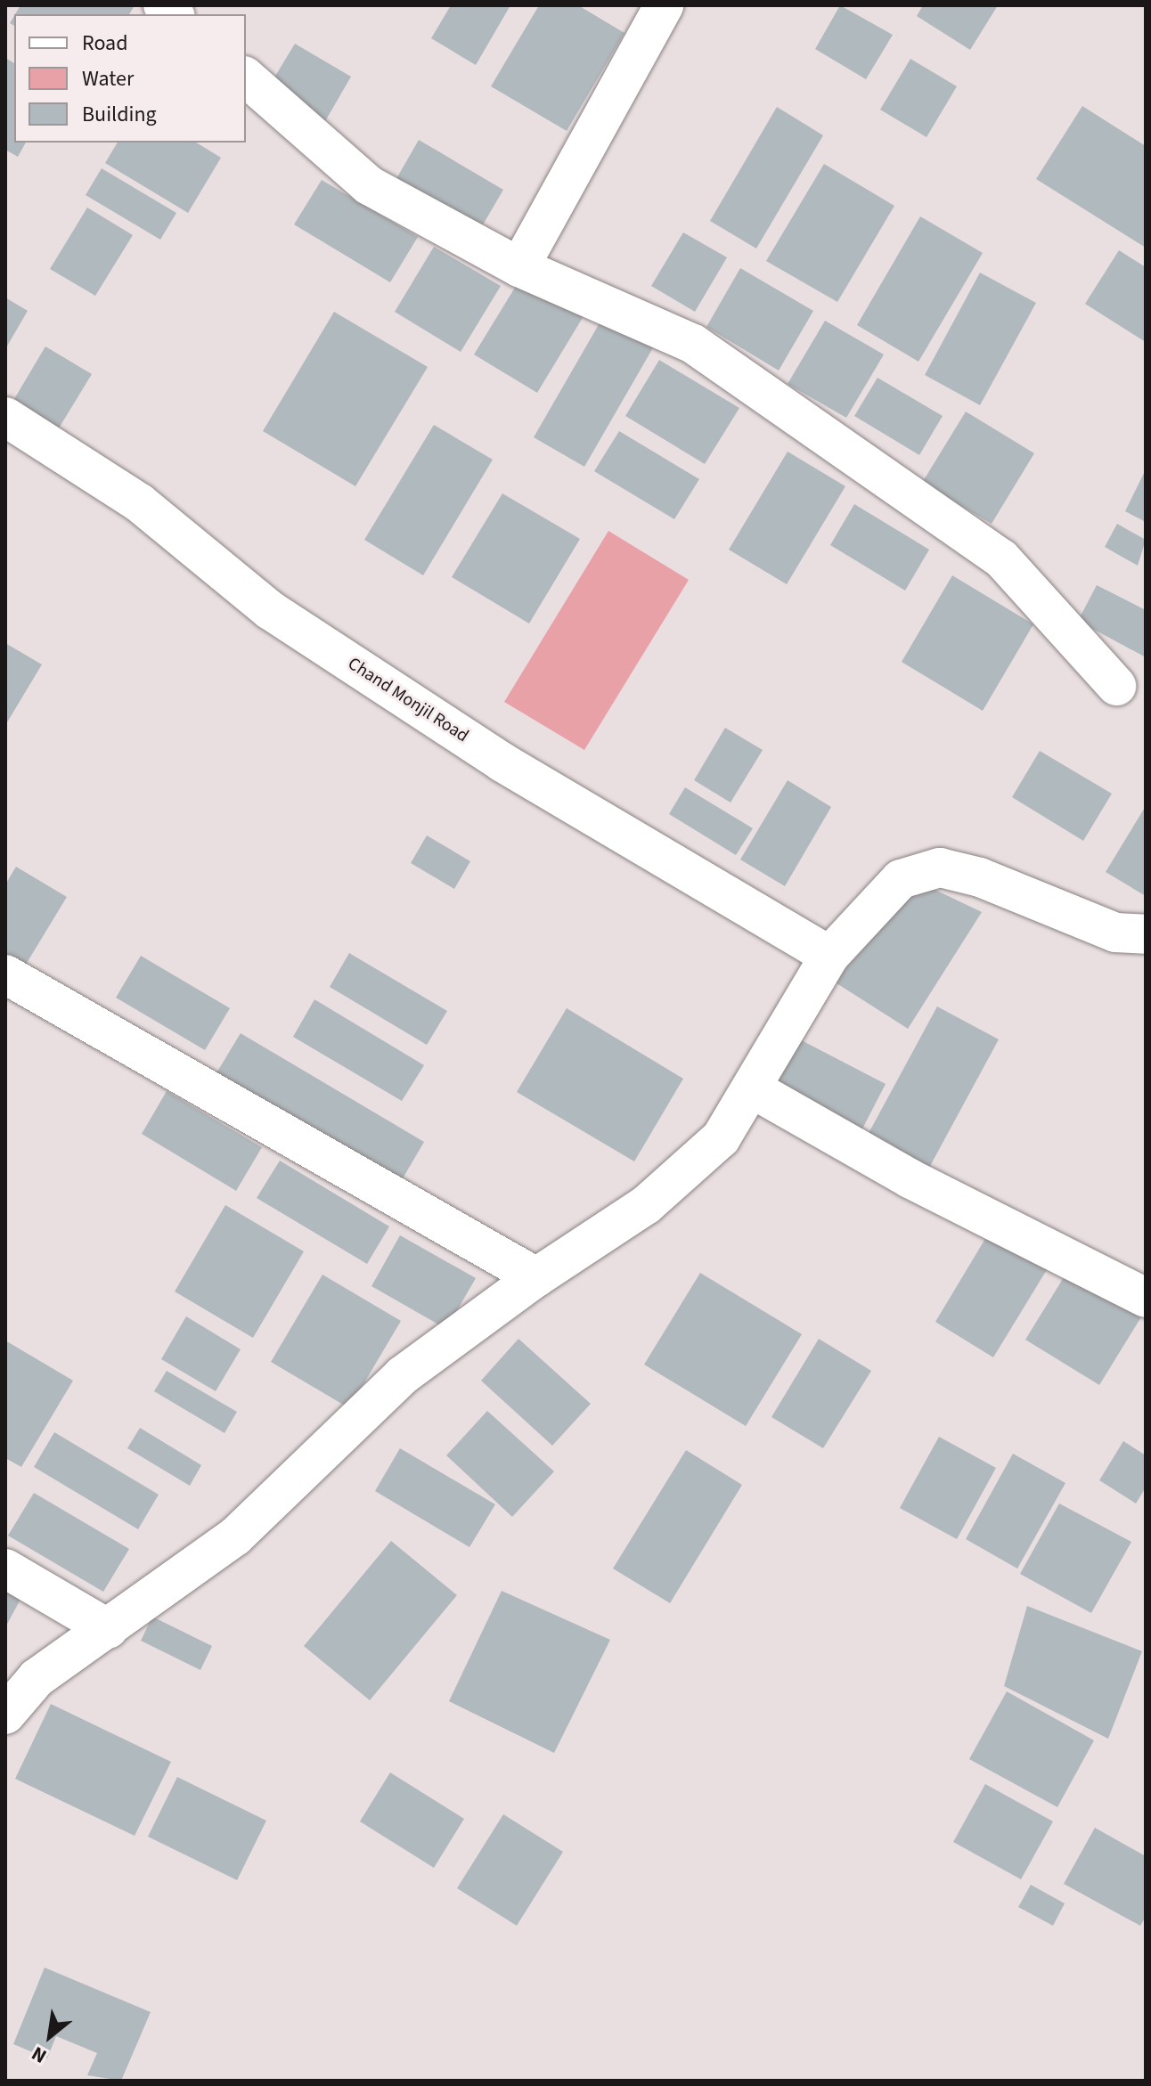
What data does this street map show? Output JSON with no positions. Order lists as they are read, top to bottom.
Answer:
{
  "streets": {
    "street": ["Chand Monjil Road"]
  },
  "legend": ["Road", "Water", "Building"],
  "north": "bottom left"
}
